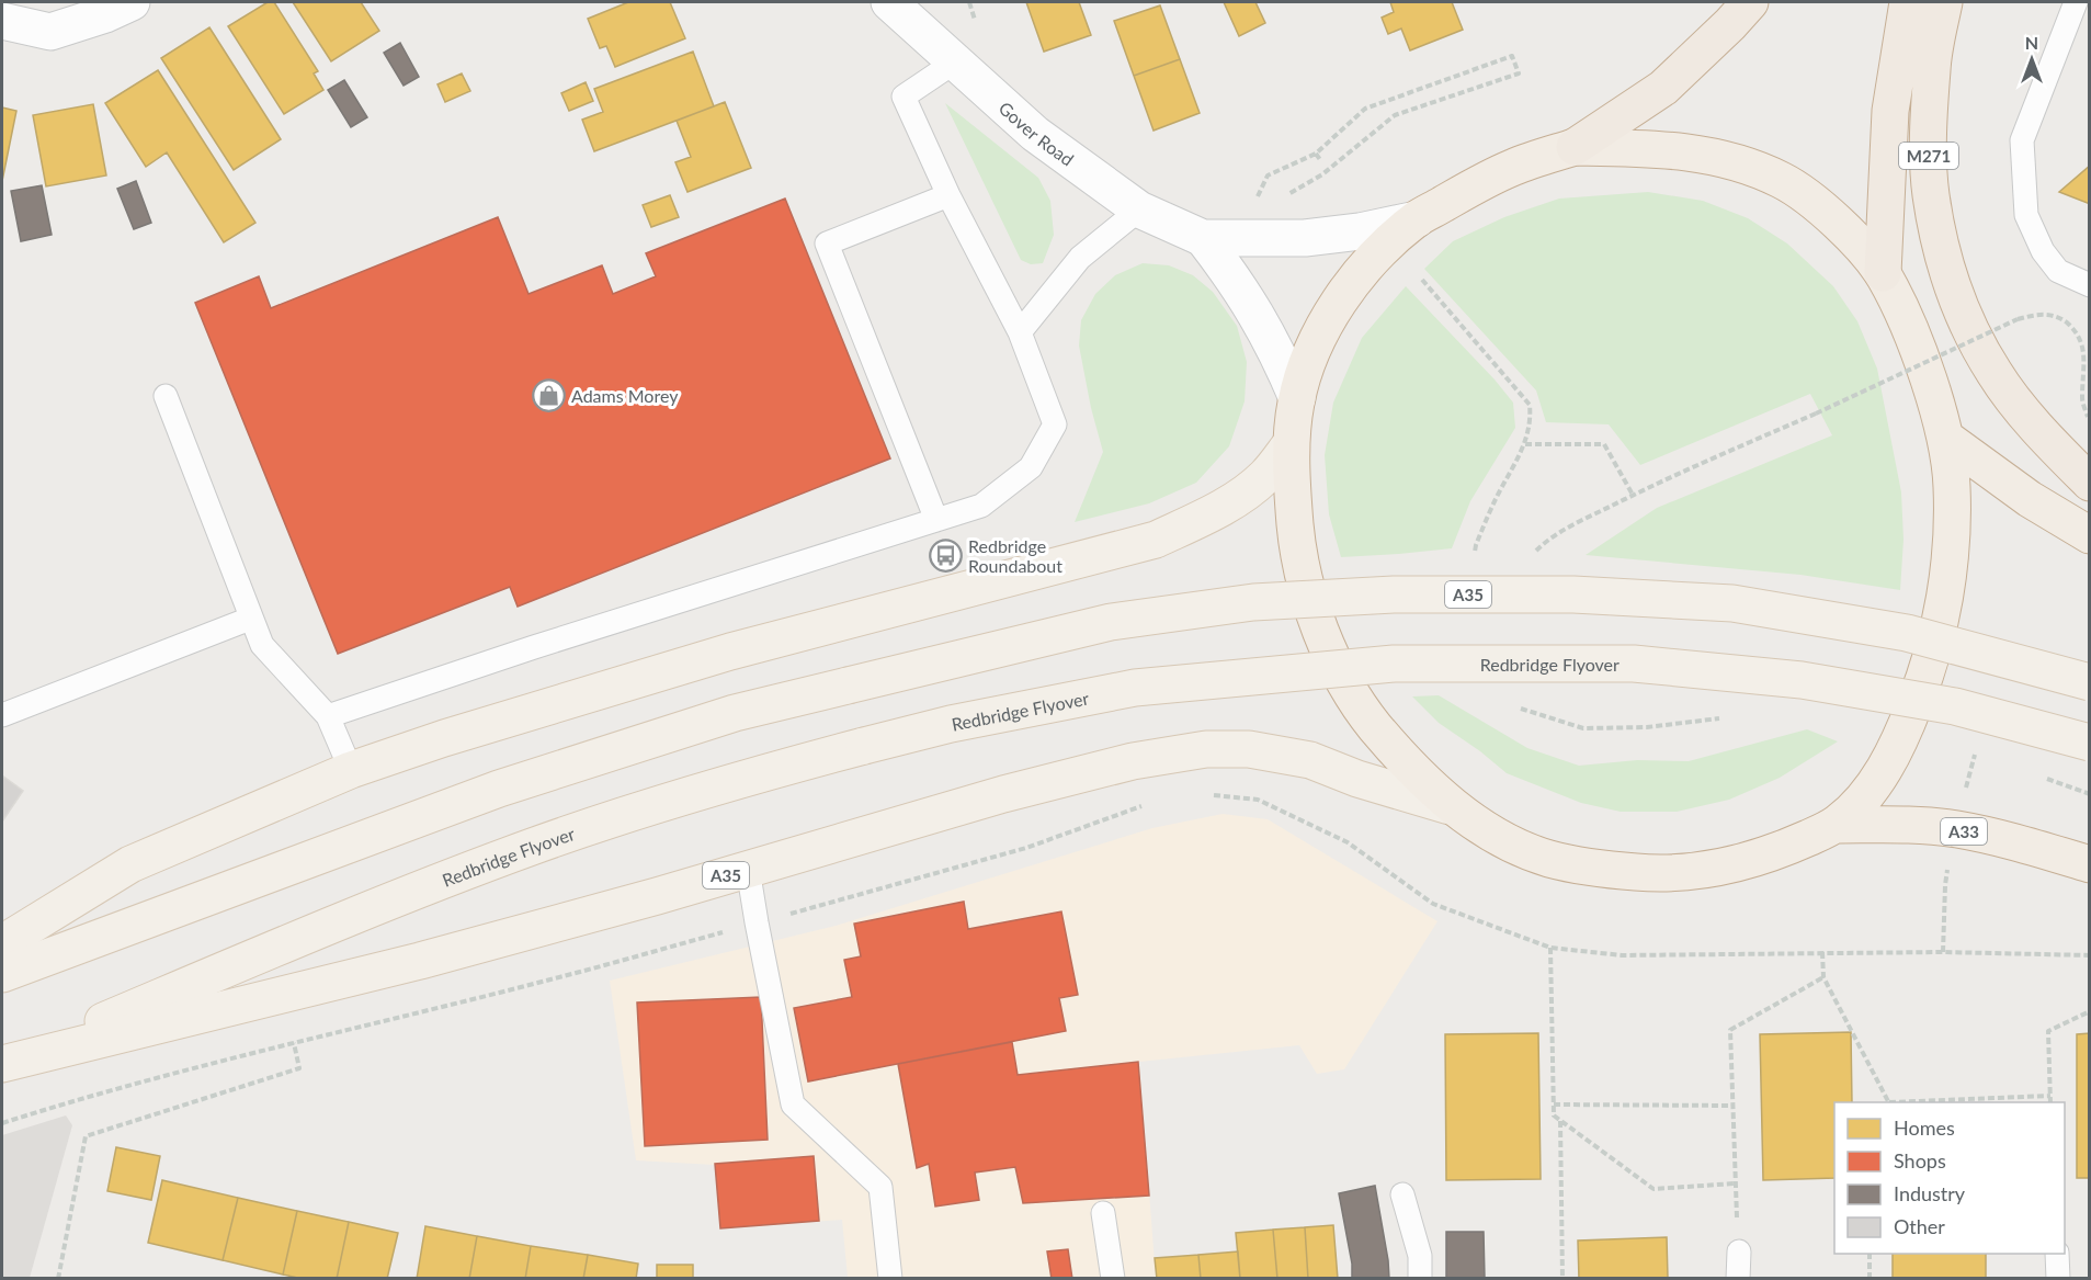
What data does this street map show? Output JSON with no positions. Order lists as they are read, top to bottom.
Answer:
{
  "streets": {
    "highway": ["M271", "A33"],
    "main road": ["A35", "Redbridge Flyover"],
    "street": ["Gover Road"]
  },
  "crossings": [
    ["A35", "Redbridge Flyover"]
  ],
  "places": {
    "shop": ["Adams Morey"],
    "bus stop": ["Redbridge Roundabout"]
  },
  "legend": [
    "Homes",
    "Shops",
    "Industry",
    "Other"
  ],
  "north": "top"
}
